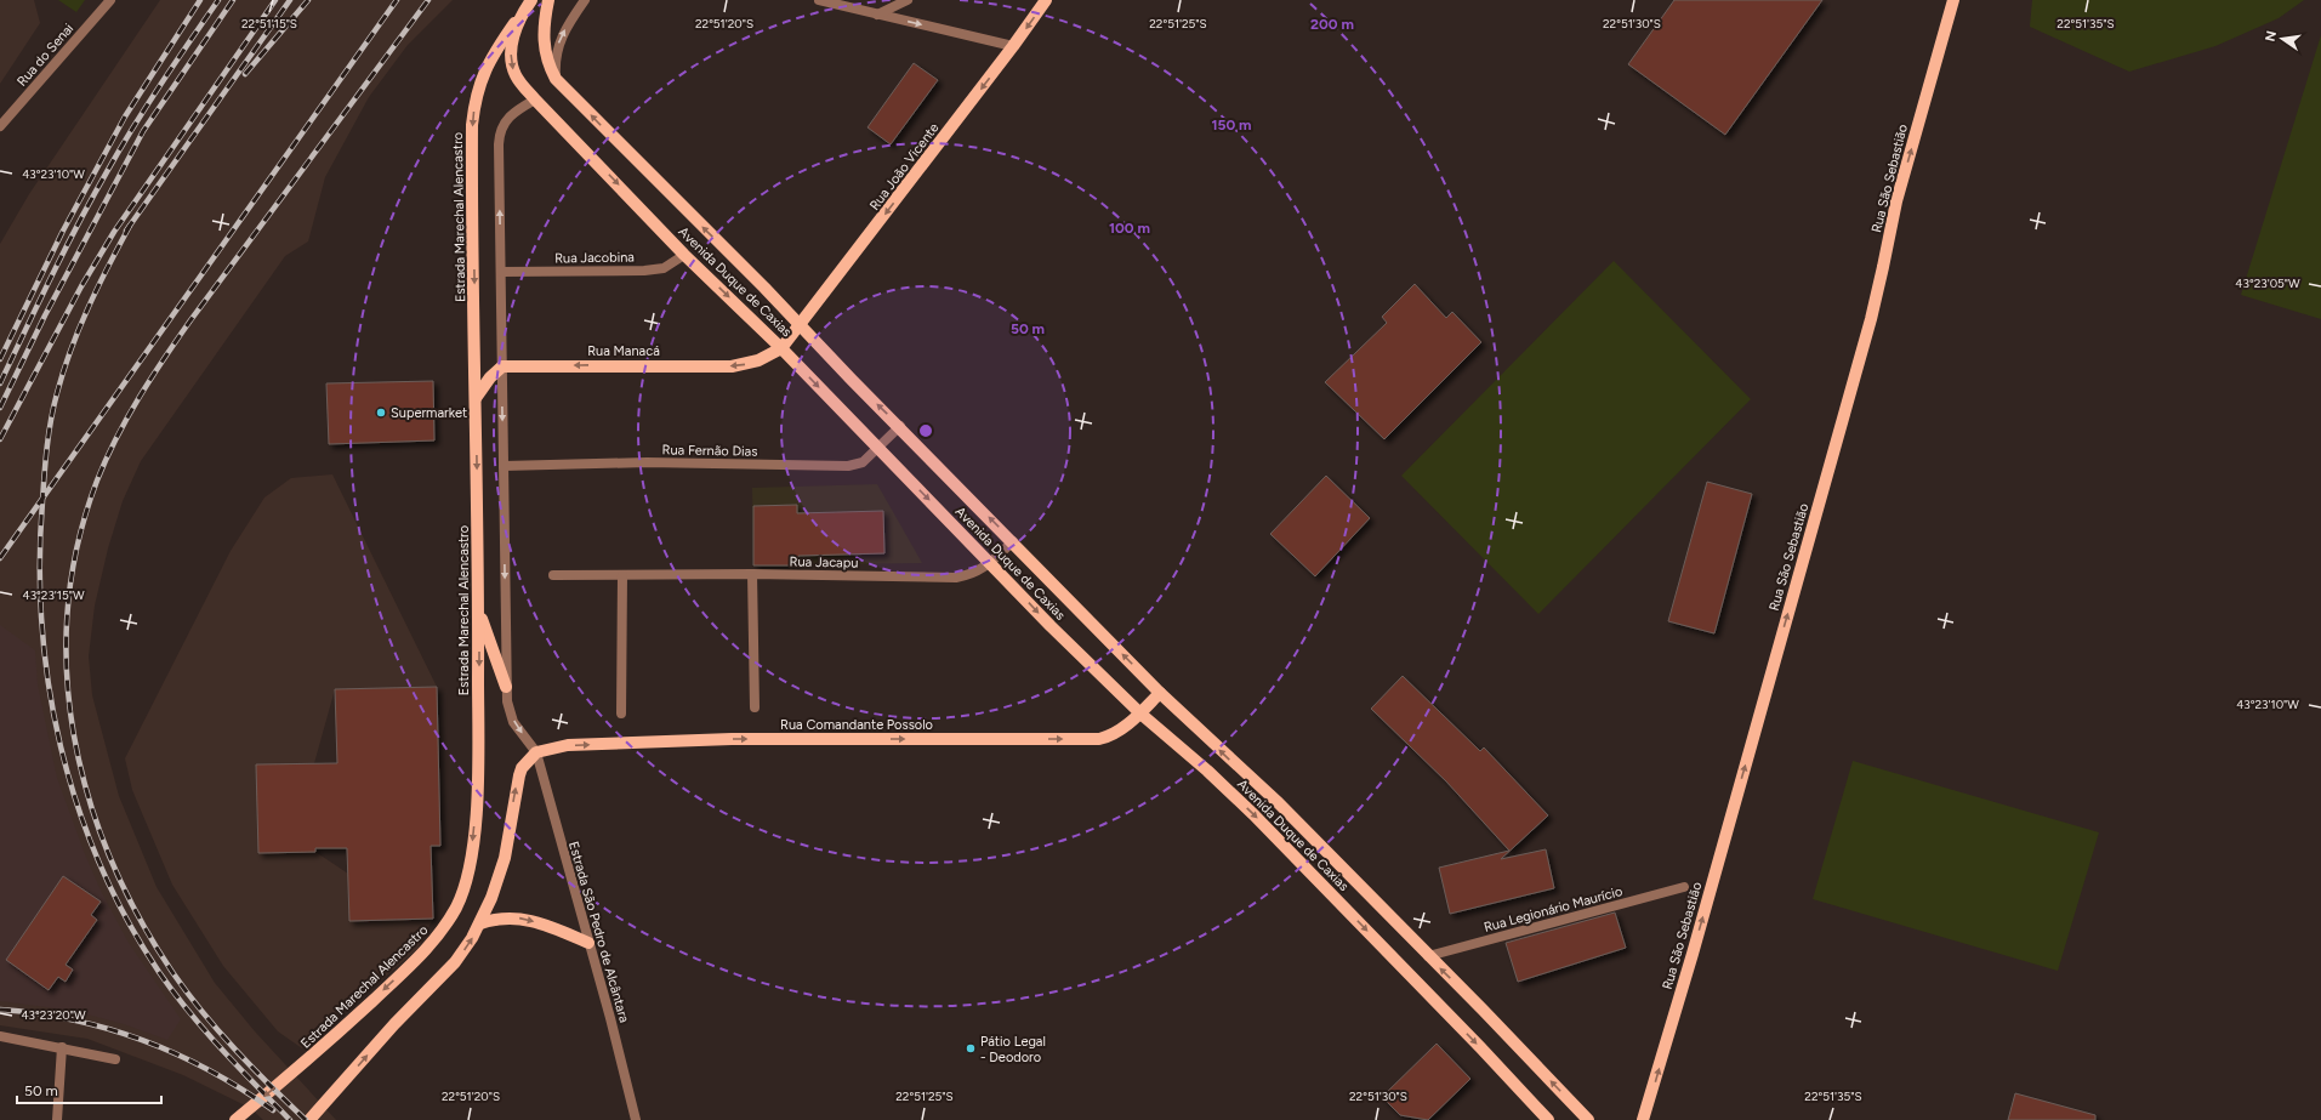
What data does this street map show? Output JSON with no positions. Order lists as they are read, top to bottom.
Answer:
{
  "streets": {
    "main road": [
      "Rua João Vicente",
      "Rua São Sebastião",
      "Estrada Marechal Alencastro",
      "Avenida Duque de Caxias",
      "Rua Manacá",
      "Rua Comandante Possolo"
    ],
    "street": [
      "Rua do Senai",
      "Rua Jacobina",
      "Rua Fernão Dias",
      "Rua Jacapu",
      "Rua Legionário Maurício",
      "Estrada São Pedro de Alcântara"
    ]
  },
  "crossings": [
    ["Rua João Vicente", "Avenida Duque de Caxias"],
    ["Rua João Vicente", "Rua Manacá"],
    ["Estrada Marechal Alencastro", "Avenida Duque de Caxias"],
    ["Rua Jacobina", "Avenida Duque de Caxias"],
    ["Avenida Duque de Caxias", "Rua Manacá"],
    ["Avenida Duque de Caxias", "Rua Fernão Dias"],
    ["Avenida Duque de Caxias", "Rua Jacapu"],
    ["Avenida Duque de Caxias", "Rua Comandante Possolo"],
    ["Avenida Duque de Caxias", "Rua Legionário Maurício"],
    ["Rua Comandante Possolo", "Estrada São Pedro de Alcântara"]
  ],
  "one_way": [
    "Rua João Vicente",
    "Rua São Sebastião",
    "Estrada Marechal Alencastro",
    "Rua Manacá",
    "Rua Comandante Possolo"
  ],
  "places": ["Supermarket", "Pátio Legal - Deodoro"],
  "scale_bar": "50 m",
  "north": "left",
  "coordinates": [
    "22°51'15\"S",
    "22°51'20\"S",
    "22°51'25\"S",
    "22°51'30\"S",
    "22°51'35\"S",
    "43°23'10\"W",
    "43°23'05\"W",
    "43°23'15\"W",
    "43°23'20\"W"
  ],
  "rings": [
    "200 m",
    "150 m",
    "100 m",
    "50 m"
  ]
}
